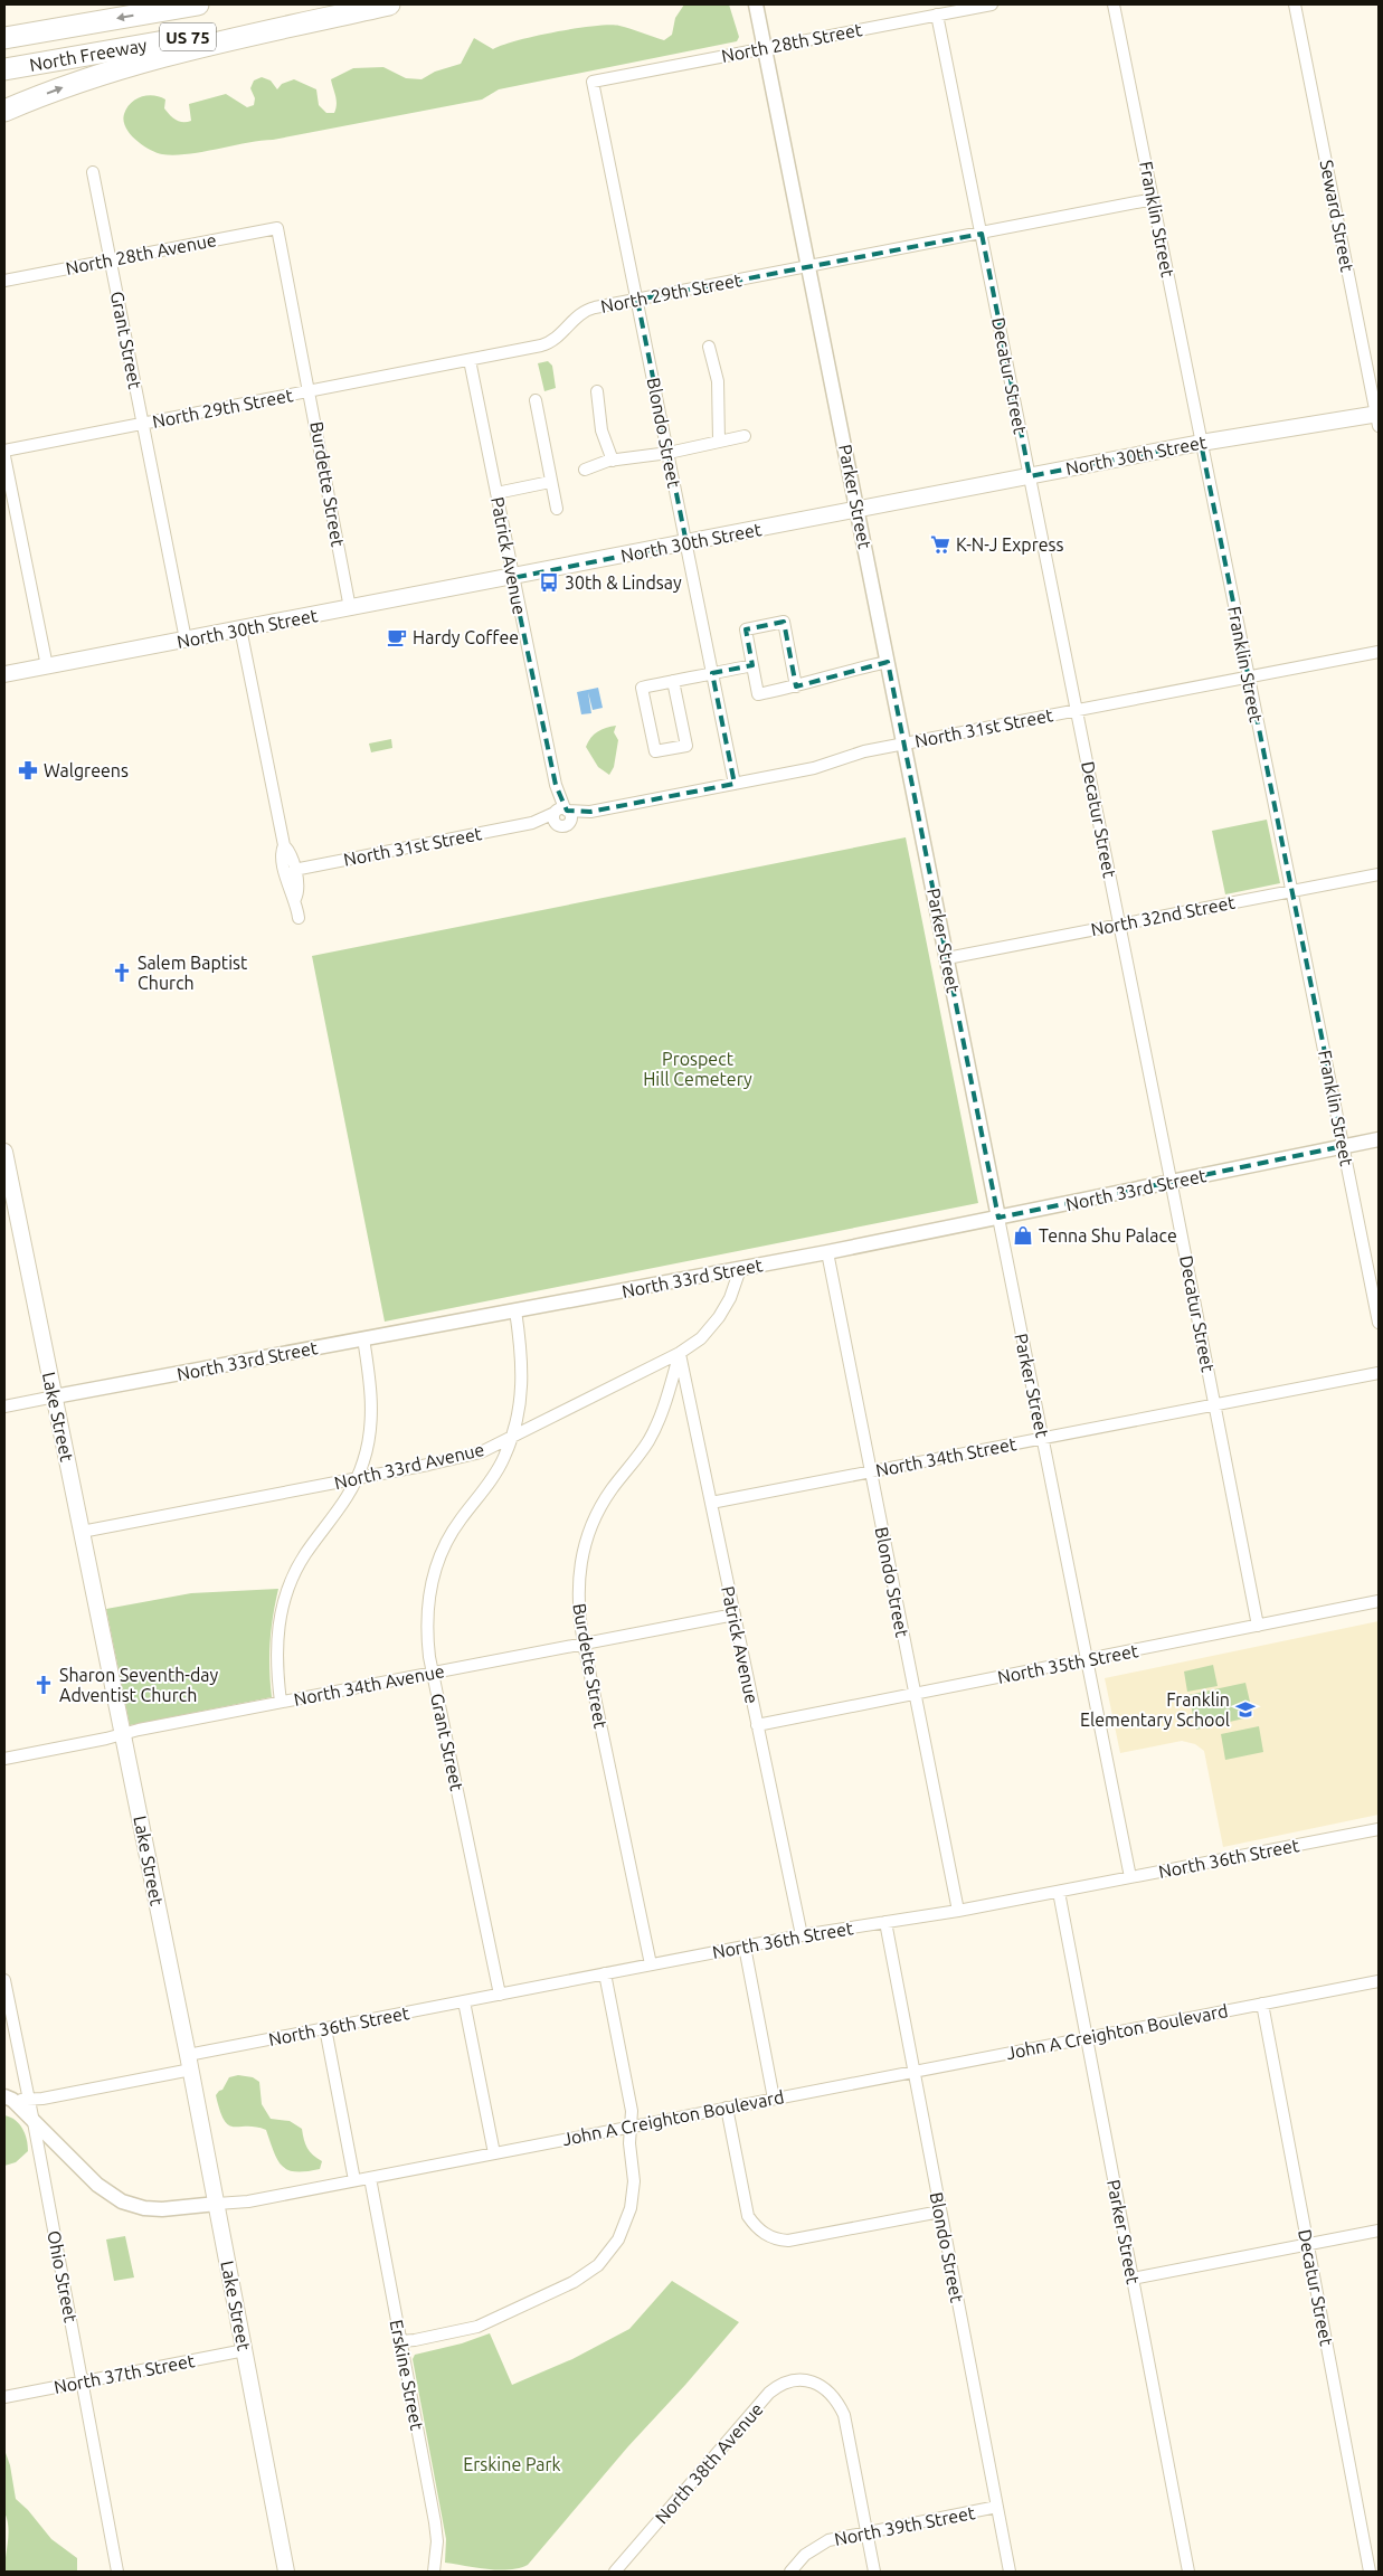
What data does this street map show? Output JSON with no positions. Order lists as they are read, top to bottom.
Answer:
{
  "streets": {
    "highway": ["US 75", "North Freeway"],
    "main road": ["North 30th Street", "Lake Street"],
    "street": [
      "North 28th Street",
      "Seward Street",
      "Franklin Street",
      "North 28th Avenue",
      "North 29th Street",
      "Grant Street",
      "Decatur Street",
      "Blondo Street",
      "Burdette Street",
      "Parker Street",
      "Patrick Avenue",
      "North 31st Street",
      "North 32nd Street",
      "North 33rd Street",
      "North 34th Street",
      "North 33rd Avenue",
      "North 35th Street",
      "North 34th Avenue",
      "North 36th Street",
      "John A Creighton Boulevard",
      "Ohio Street",
      "North 37th Street",
      "Erskine Street",
      "North 38th Avenue",
      "North 39th Street"
    ]
  },
  "crossings": [
    ["North 28th Street", "Decatur Street"],
    ["North 28th Street", "Blondo Street"],
    ["North 28th Street", "Parker Street"],
    ["Seward Street", "North 30th Street"],
    ["Franklin Street", "North 29th Street"],
    ["Franklin Street", "North 30th Street"],
    ["Franklin Street", "North 31st Street"],
    ["Franklin Street", "North 32nd Street"],
    ["Franklin Street", "North 33rd Street"],
    ["North 28th Avenue", "Grant Street"],
    ["North 28th Avenue", "Burdette Street"],
    ["North 29th Street", "Grant Street"],
    ["North 29th Street", "Decatur Street"],
    ["North 29th Street", "Blondo Street"],
    ["North 29th Street", "Burdette Street"],
    ["North 29th Street", "Parker Street"],
    ["North 29th Street", "Patrick Avenue"],
    ["Grant Street", "North 30th Street"],
    ["Grant Street", "North 33rd Street"],
    ["Grant Street", "North 33rd Avenue"],
    ["Grant Street", "North 34th Avenue"],
    ["Grant Street", "North 36th Street"],
    ["Decatur Street", "North 30th Street"],
    ["Decatur Street", "North 31st Street"],
    ["Decatur Street", "North 32nd Street"],
    ["Decatur Street", "North 33rd Street"],
    ["Decatur Street", "North 34th Street"],
    ["Decatur Street", "North 35th Street"],
    ["Decatur Street", "John A Creighton Boulevard"],
    ["Blondo Street", "North 30th Street"],
    ["Blondo Street", "North 31st Street"],
    ["Blondo Street", "North 33rd Street"],
    ["Blondo Street", "North 34th Street"],
    ["Blondo Street", "North 35th Street"],
    ["Blondo Street", "North 36th Street"],
    ["Blondo Street", "John A Creighton Boulevard"],
    ["Blondo Street", "North 39th Street"],
    ["North 30th Street", "Burdette Street"],
    ["North 30th Street", "Parker Street"],
    ["North 30th Street", "Patrick Avenue"],
    ["Burdette Street", "Patrick Avenue"],
    ["Burdette Street", "North 33rd Avenue"],
    ["Burdette Street", "North 34th Avenue"],
    ["Burdette Street", "North 36th Street"],
    ["Parker Street", "North 31st Street"],
    ["Parker Street", "North 32nd Street"],
    ["Parker Street", "North 33rd Street"],
    ["Parker Street", "North 34th Street"],
    ["Parker Street", "North 35th Street"],
    ["Parker Street", "North 36th Street"],
    ["Parker Street", "John A Creighton Boulevard"],
    ["Patrick Avenue", "North 31st Street"],
    ["Patrick Avenue", "North 34th Street"],
    ["Patrick Avenue", "North 33rd Avenue"],
    ["Patrick Avenue", "North 35th Street"],
    ["Patrick Avenue", "North 34th Avenue"],
    ["Patrick Avenue", "North 36th Street"],
    ["North 33rd Street", "Lake Street"],
    ["North 33rd Street", "North 33rd Avenue"],
    ["Lake Street", "North 33rd Avenue"],
    ["Lake Street", "North 34th Avenue"],
    ["Lake Street", "North 36th Street"],
    ["Lake Street", "John A Creighton Boulevard"],
    ["Lake Street", "North 37th Street"],
    ["North 36th Street", "John A Creighton Boulevard"],
    ["North 36th Street", "Ohio Street"],
    ["John A Creighton Boulevard", "Ohio Street"],
    ["John A Creighton Boulevard", "Erskine Street"],
    ["Ohio Street", "North 37th Street"],
    ["North 38th Avenue", "North 39th Street"]
  ],
  "parks": ["Prospect Hill Cemetery", "Erskine Park"],
  "places": {
    "supermarket": ["K-N-J Express"],
    "bus stop": ["30th & Lindsay"],
    "cafe": ["Hardy Coffee"],
    "pharmacy": ["Walgreens"],
    "church": ["Salem Baptist Church", "Sharon Seventh-day Adventist Church"],
    "shop": ["Tenna Shu Palace"],
    "school or university": ["Franklin Elementary School"]
  }
}
